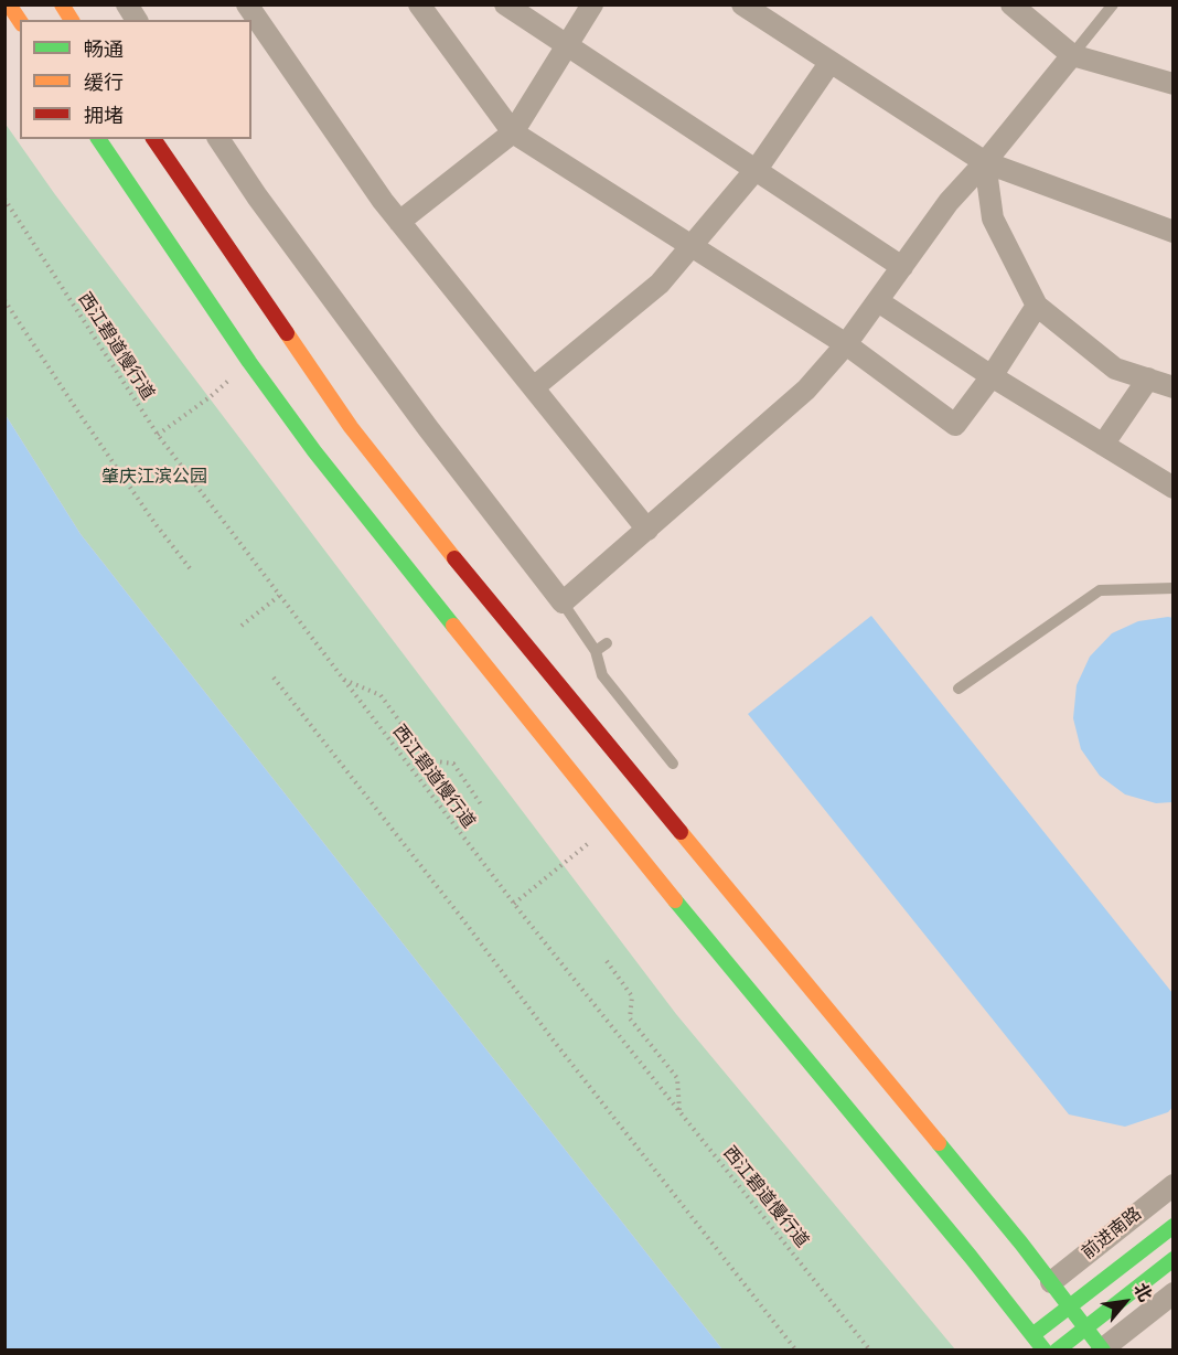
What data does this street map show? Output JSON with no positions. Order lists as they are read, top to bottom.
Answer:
{
  "streets": {
    "main road": ["前进南路"],
    "path": ["西江碧道慢行道"]
  },
  "parks": ["肇庆江滨公园"],
  "legend": ["畅通", "缓行", "拥堵"],
  "north": "top right"
}
